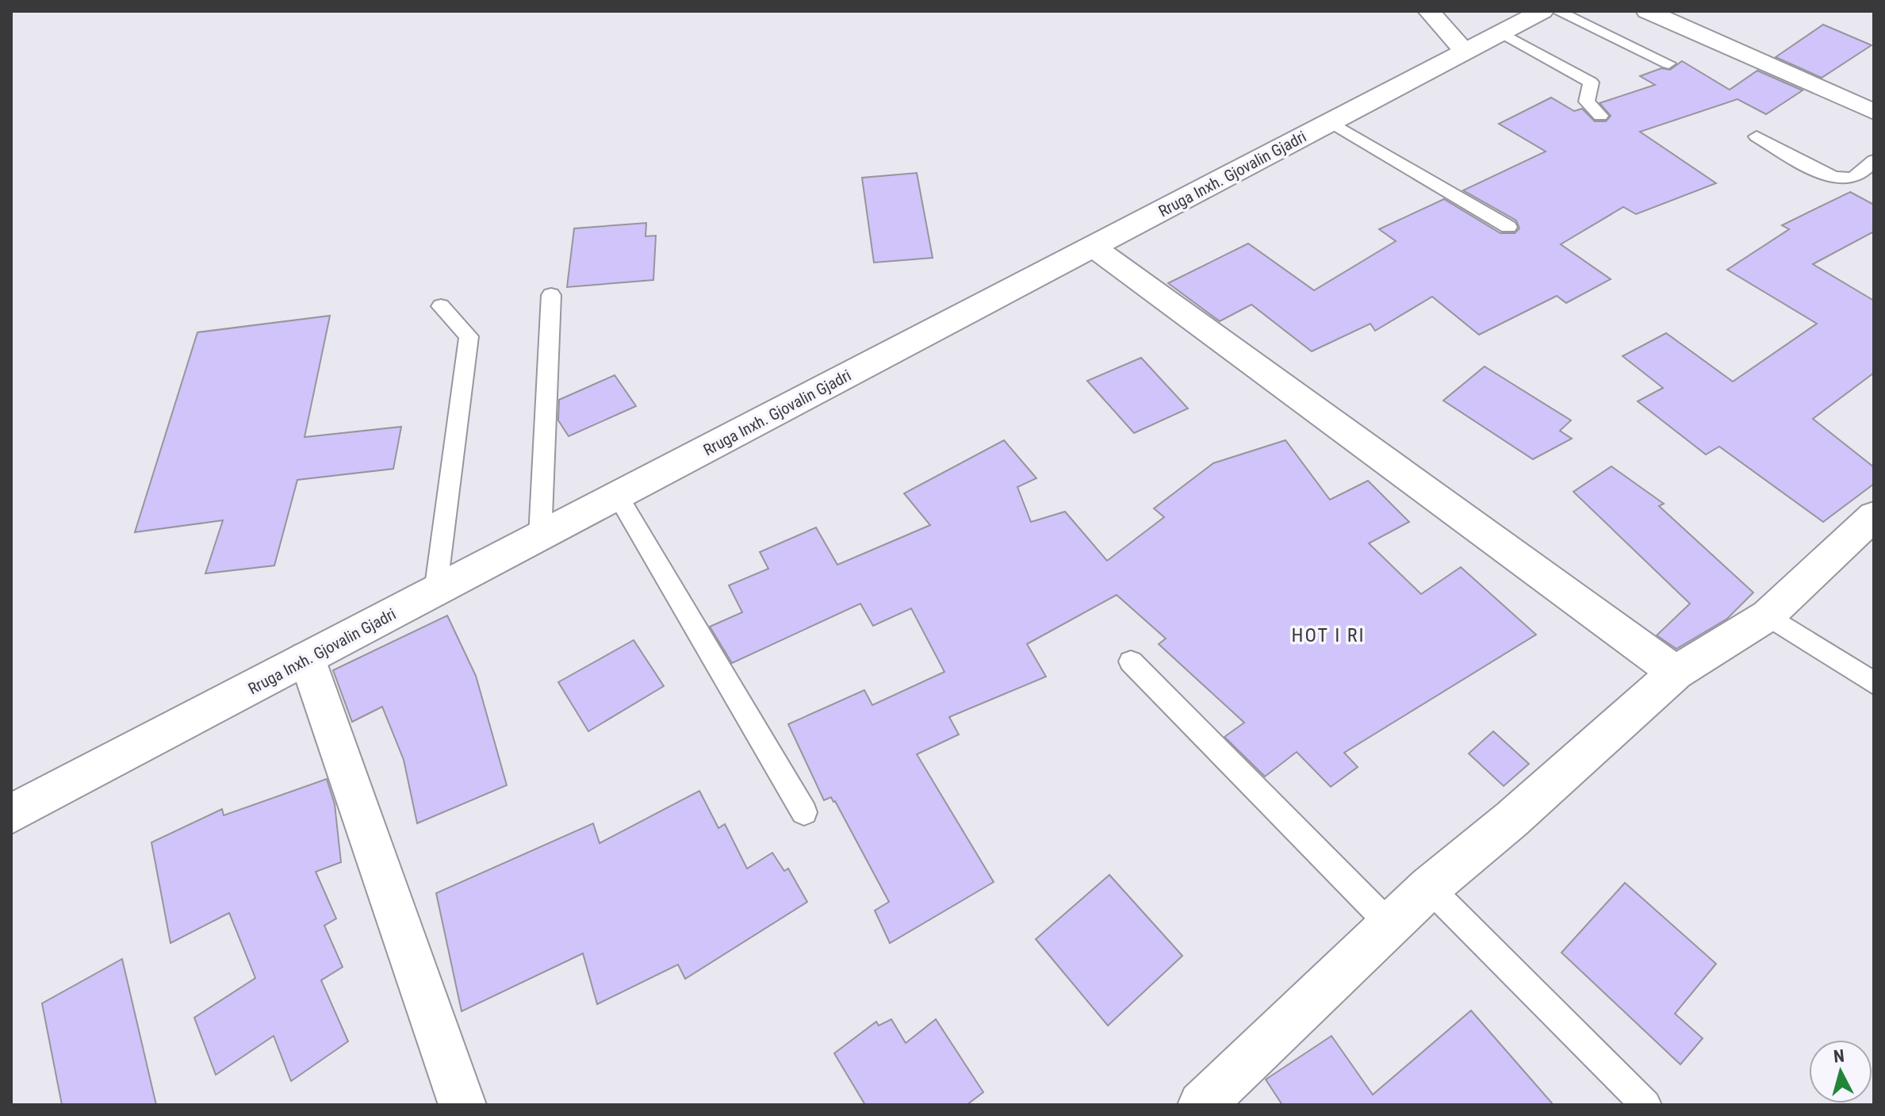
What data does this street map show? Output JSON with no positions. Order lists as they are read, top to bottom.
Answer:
{
  "streets": {
    "street": ["Rruga Inxh. Gjovalin Gjadri"]
  },
  "districts": ["HOT I RI"],
  "north": "top"
}
